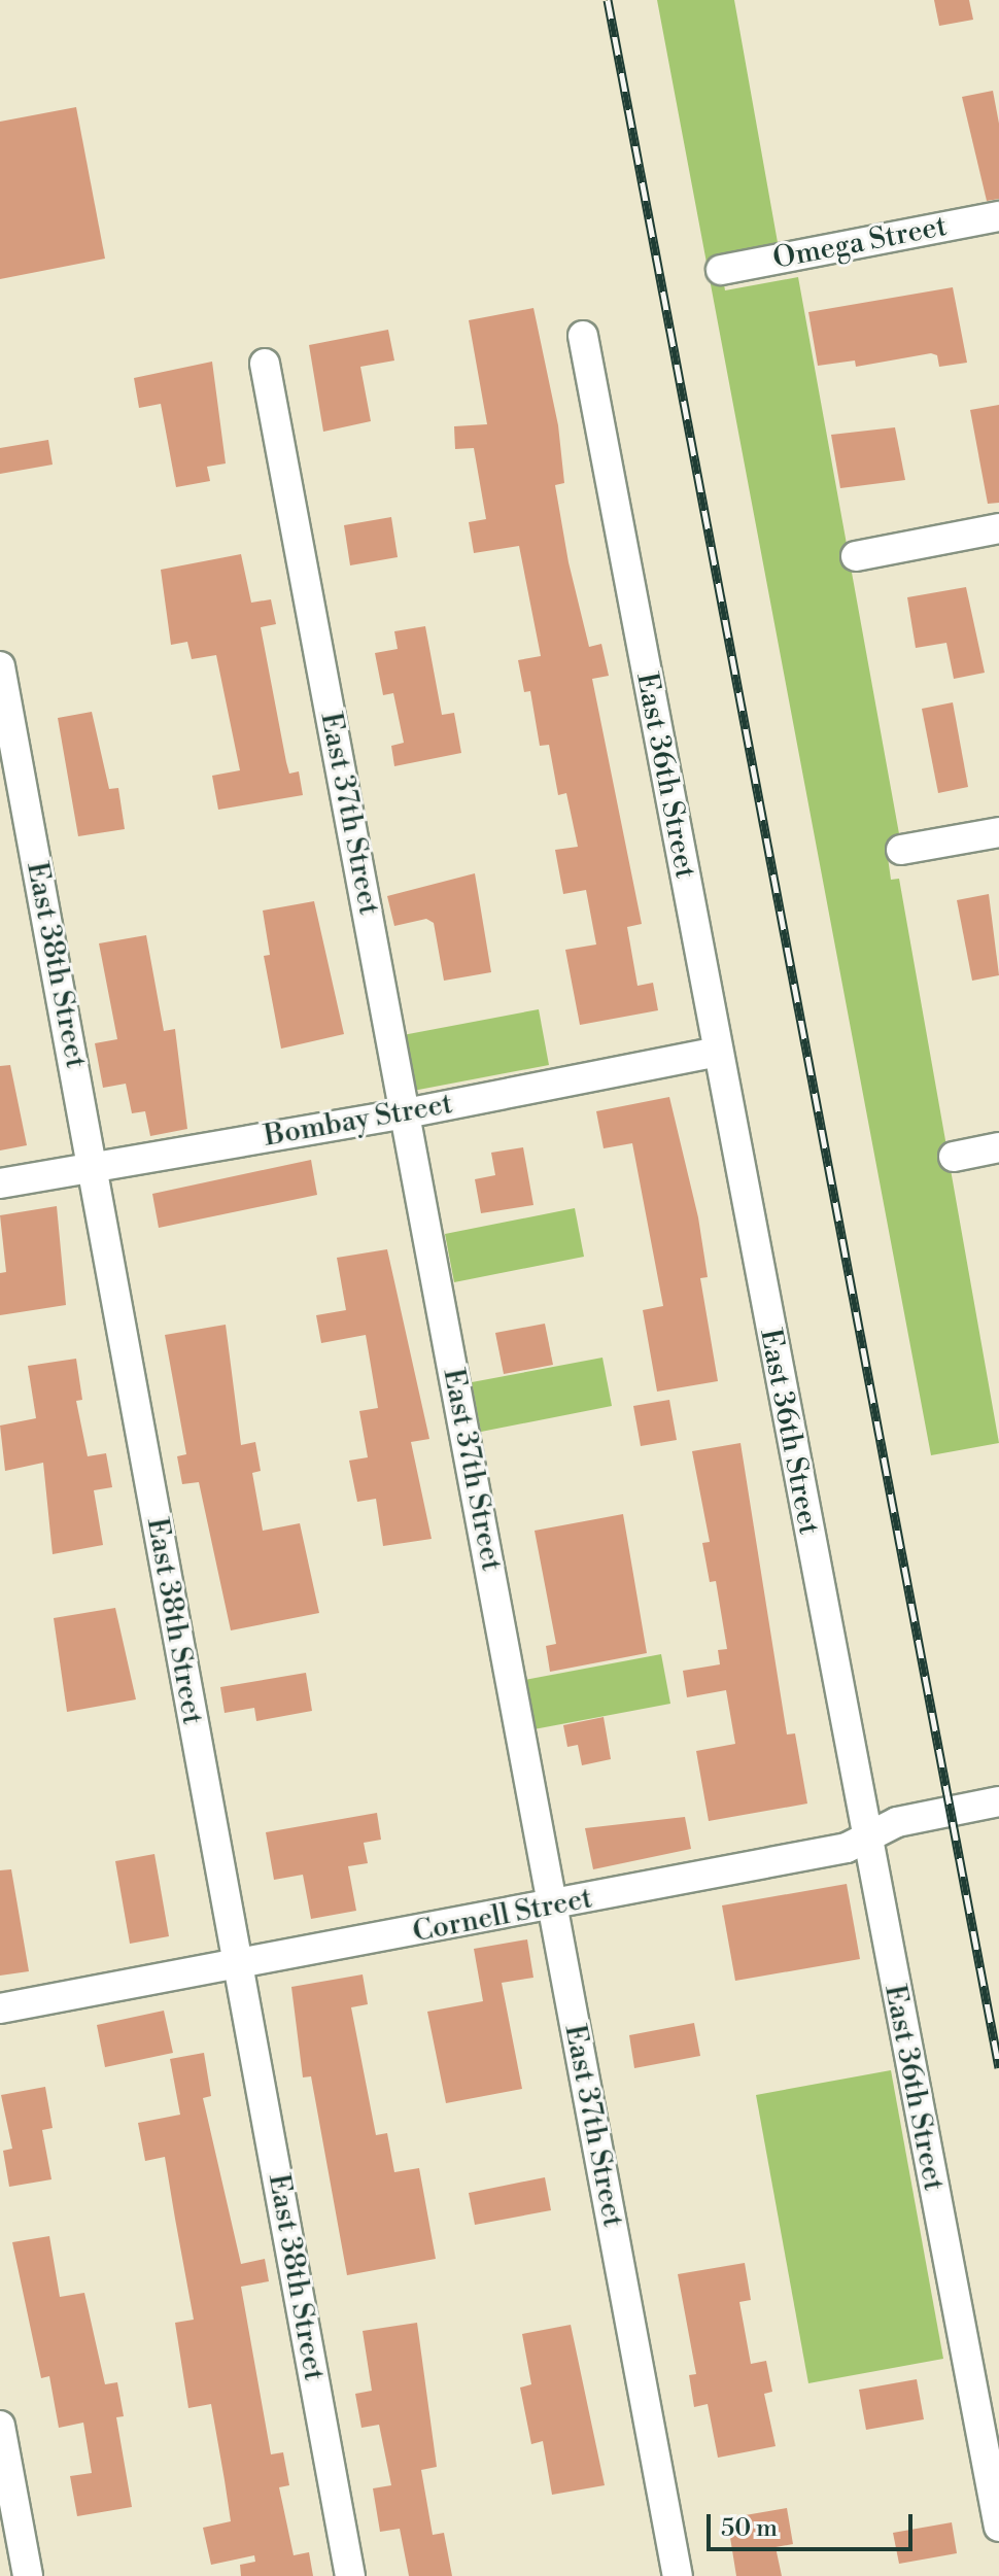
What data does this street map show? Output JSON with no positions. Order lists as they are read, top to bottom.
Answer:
{
  "streets": {
    "street": [
      "Omega Street",
      "East 36th Street",
      "East 37th Street",
      "East 38th Street",
      "Bombay Street",
      "Cornell Street"
    ]
  },
  "crossings": [
    ["East 36th Street", "Bombay Street"],
    ["East 36th Street", "Cornell Street"],
    ["East 37th Street", "Bombay Street"],
    ["East 37th Street", "Cornell Street"],
    ["East 38th Street", "Bombay Street"],
    ["East 38th Street", "Cornell Street"]
  ],
  "scale_bar": "50 m"
}
